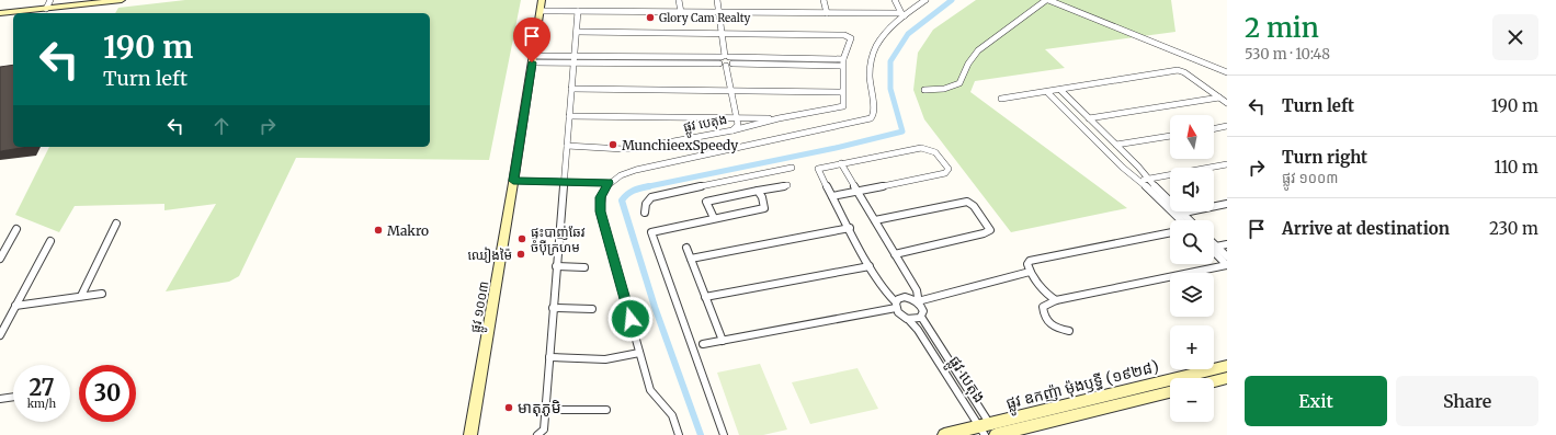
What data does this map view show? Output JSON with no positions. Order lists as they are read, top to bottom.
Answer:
{
  "streets": {
    "main road": ["ផ្លូវ ១០០៣", "ផ្លូវ ឧកញ៉ា ម៉ុងឫទ្ធី (១៩២៨)"],
    "street": ["ផ្លូវ បេតុង"]
  },
  "crossings": [
    ["ផ្លូវ បេតុង", "ផ្លូវ ឧកញ៉ា ម៉ុងឫទ្ធី (១៩២៨)"]
  ],
  "places": [
    "Glory Cam Realty",
    "MunchieexSpeedy",
    "Makro",
    "ផ្ទះបាញ់ឆែវ ចំប៉ីក្រហម",
    "ឈៀងម៉ៃ",
    "មាតុភូមិ"
  ],
  "north": "top",
  "page": {
    "heading": ["2 min", "530 m · 10:48"],
    "turn": ["190 m", "Turn left"],
    "list": [
      {
        "name": "Turn left",
        "value": "190 m"
      },
      {
        "name": "Turn right",
        "note": "ផ្លូវ ១០០៣",
        "value": "110 m"
      },
      {
        "name": "Arrive at destination",
        "value": "230 m"
      }
    ],
    "map_buttons": ["+", "−"],
    "speed": "27 km/h",
    "limit": "30",
    "buttons": ["Exit", "Share"]
  }
}
